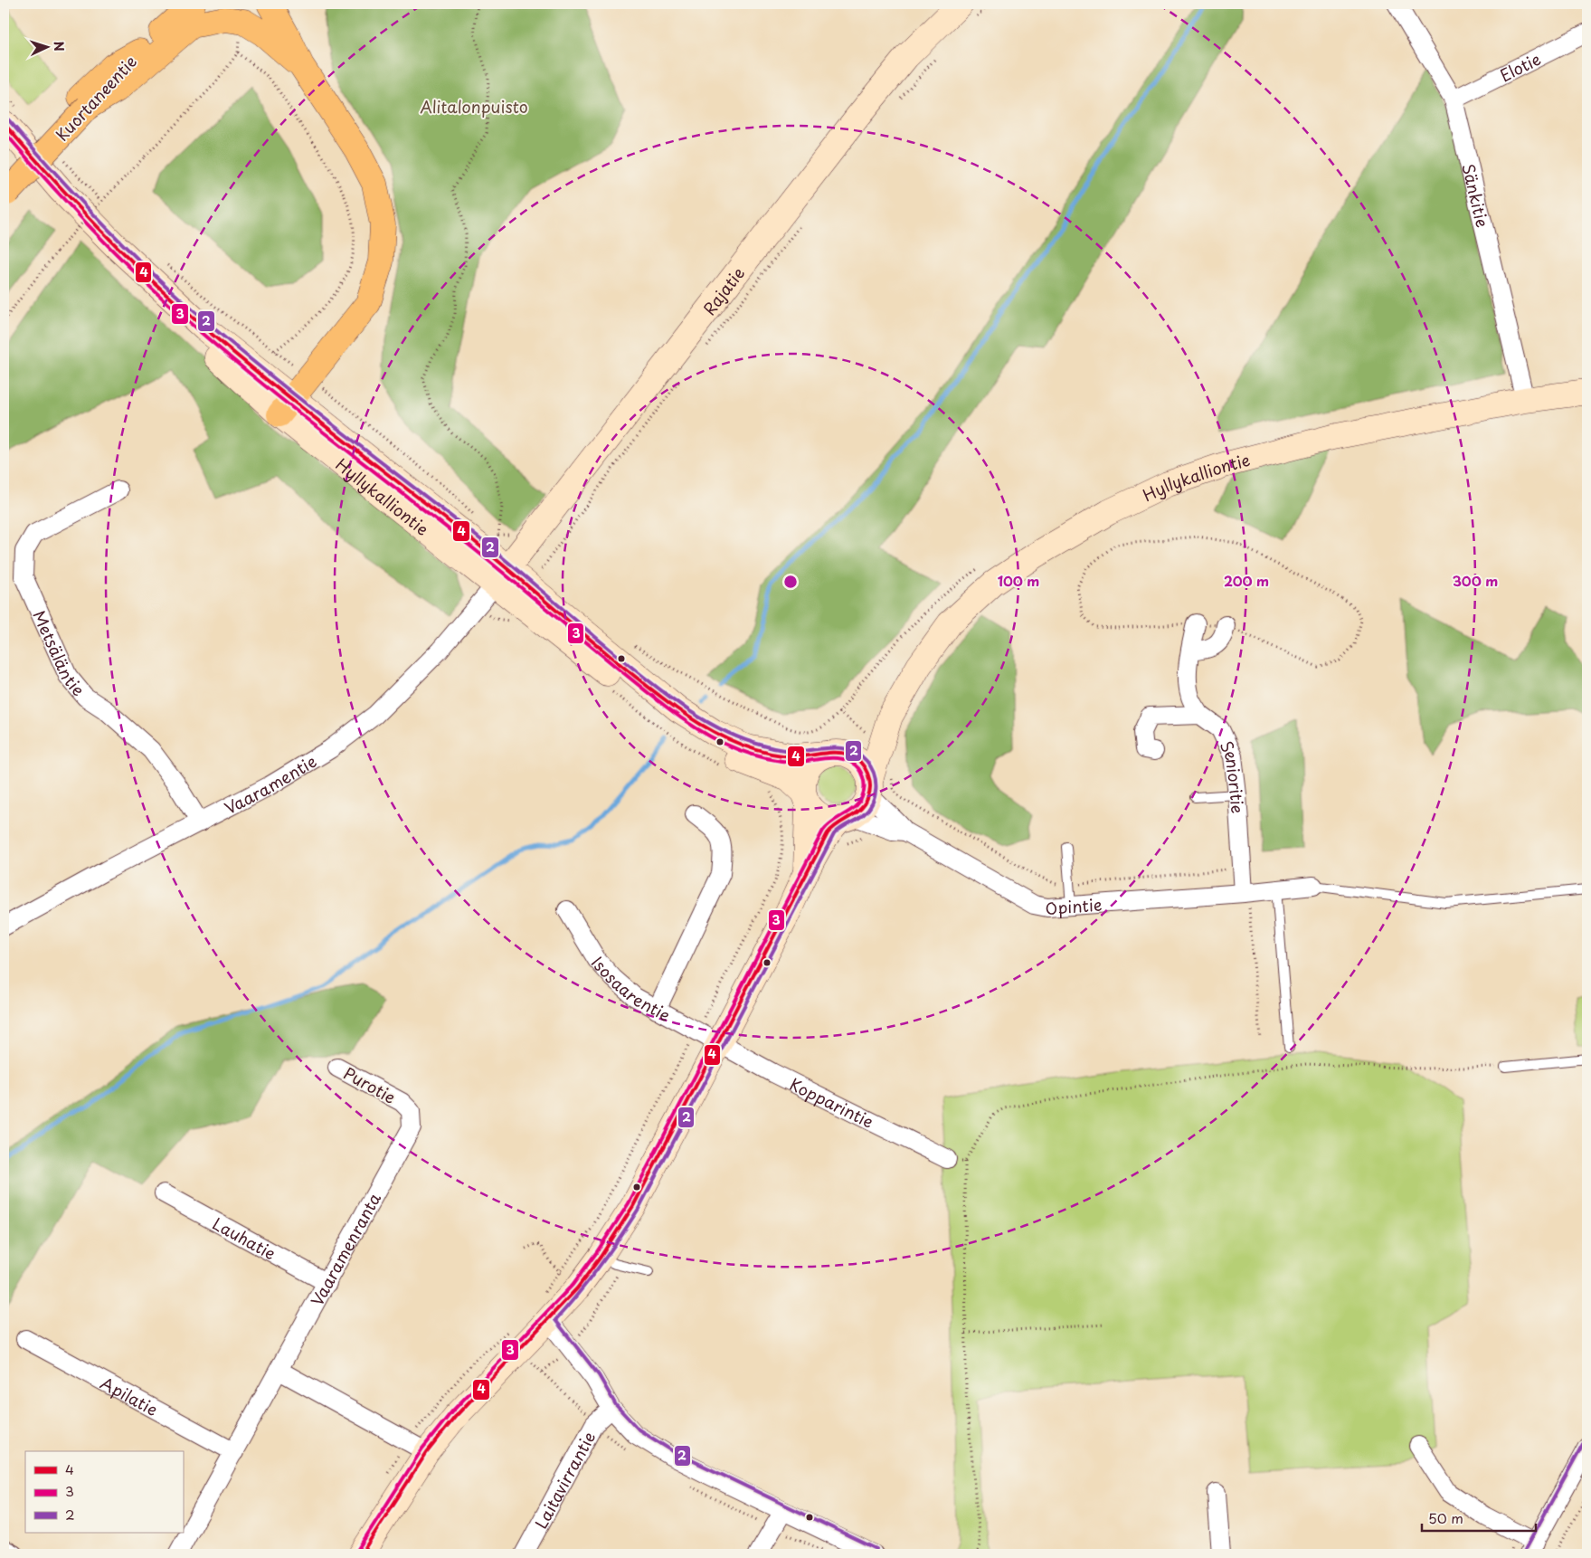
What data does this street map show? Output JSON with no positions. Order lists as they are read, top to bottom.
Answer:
{
  "streets": {
    "highway": ["Kuortaneentie"],
    "main road": ["Rajatie", "Hyllykalliontie"],
    "street": [
      "Elotie",
      "Sänkitie",
      "Metsäläntie",
      "Senioritie",
      "Vaaramentie",
      "Opintie",
      "Isosaarentie",
      "Purotie",
      "Kopparintie",
      "Lauhatie",
      "Vaaramenranta",
      "Apilatie",
      "Laitavirrantie"
    ]
  },
  "crossings": [
    ["Elotie", "Sänkitie"],
    ["Sänkitie", "Hyllykalliontie"],
    ["Rajatie", "Hyllykalliontie"],
    ["Rajatie", "Vaaramentie"],
    ["Hyllykalliontie", "Vaaramentie"],
    ["Hyllykalliontie", "Opintie"],
    ["Metsäläntie", "Vaaramentie"],
    ["Senioritie", "Opintie"],
    ["Isosaarentie", "Kopparintie"],
    ["Purotie", "Vaaramenranta"],
    ["Lauhatie", "Vaaramenranta"],
    ["Vaaramenranta", "Apilatie"]
  ],
  "parks": ["Alitalonpuisto"],
  "lines": ["transit line 2", "transit line 4", "transit line 3"],
  "legend": ["4", "3", "2"],
  "scale_bar": "50 m",
  "north": "right",
  "rings": ["100 m", "200 m", "300 m"]
}
